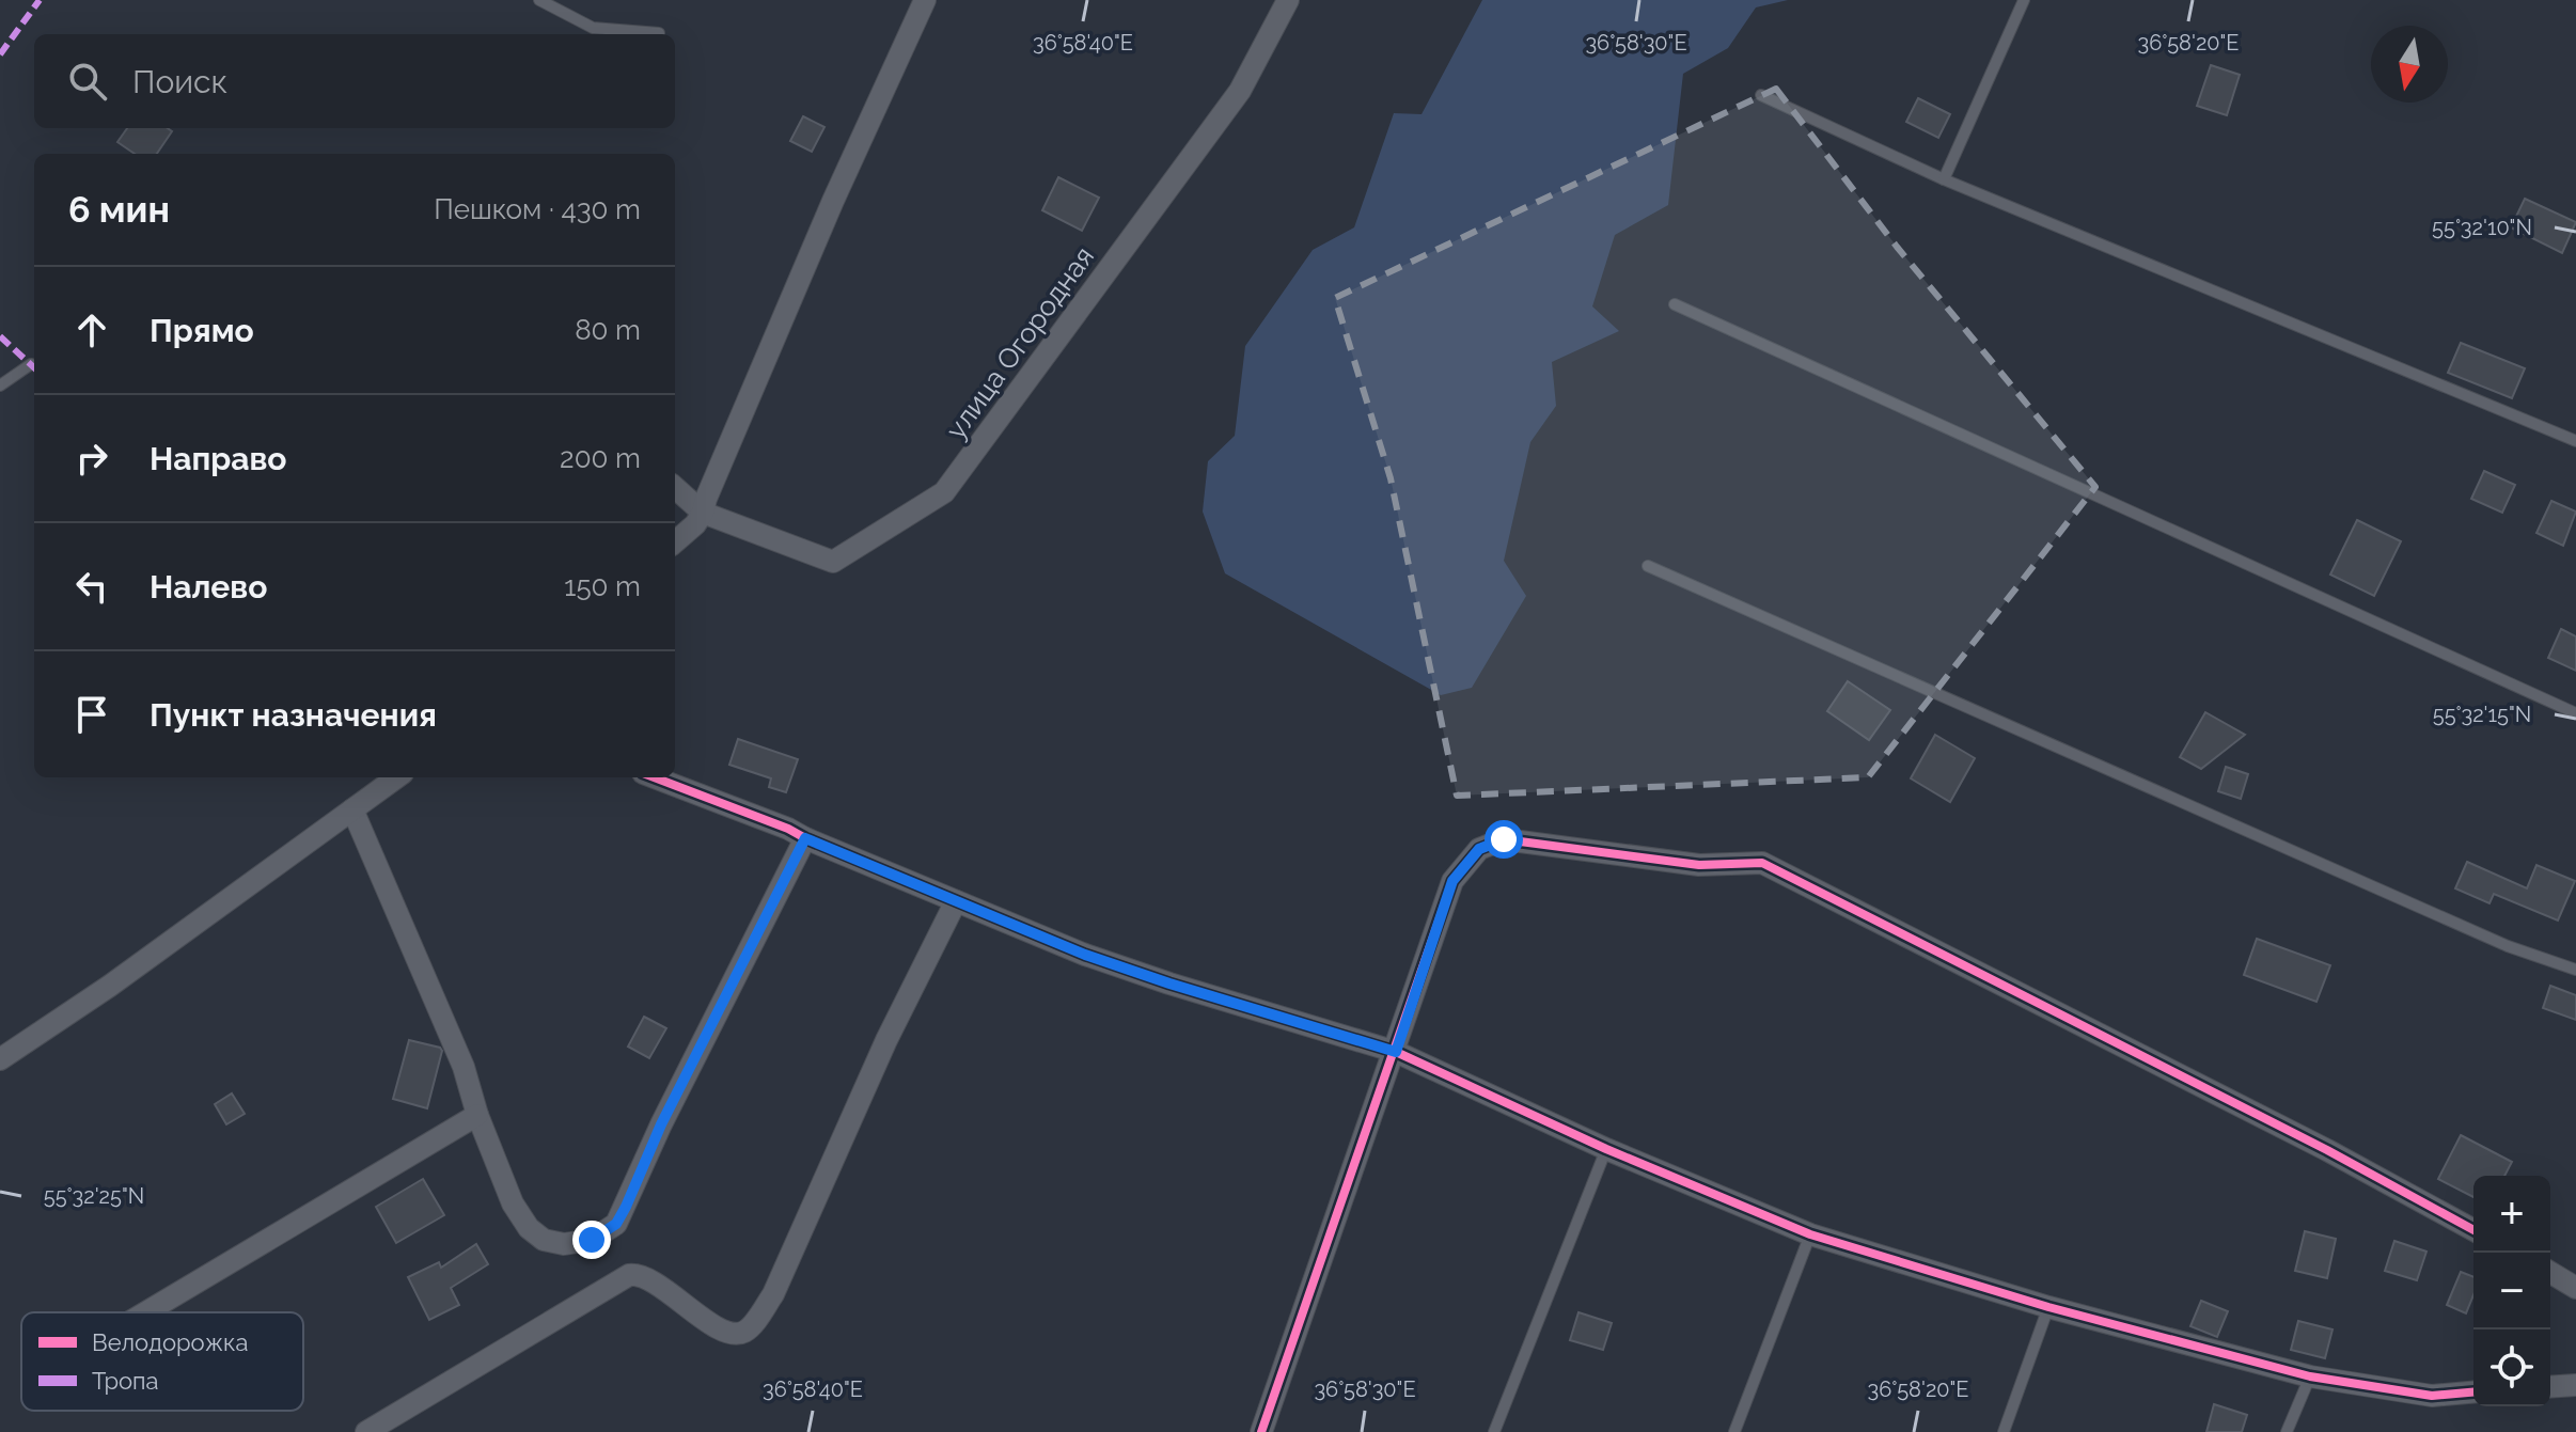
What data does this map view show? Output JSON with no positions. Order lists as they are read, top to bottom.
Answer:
{
  "streets": {
    "street": ["улица Огородная"]
  },
  "legend": ["Велодорожка", "Тропа"],
  "north": "bottom",
  "page": {
    "search": "Поиск",
    "heading": ["6 мин", "Пешком · 430 m"],
    "list": [
      ["Прямо", "80 m"],
      ["Направо", "200 m"],
      ["Налево", "150 m"],
      "Пункт назначения"
    ],
    "map_buttons": ["+", "−"]
  },
  "coordinates": [
    "36°58'40\"E",
    "36°58'30\"E",
    "36°58'20\"E",
    "55°32'10\"N",
    "55°32'15\"N",
    "55°32'25\"N"
  ]
}
